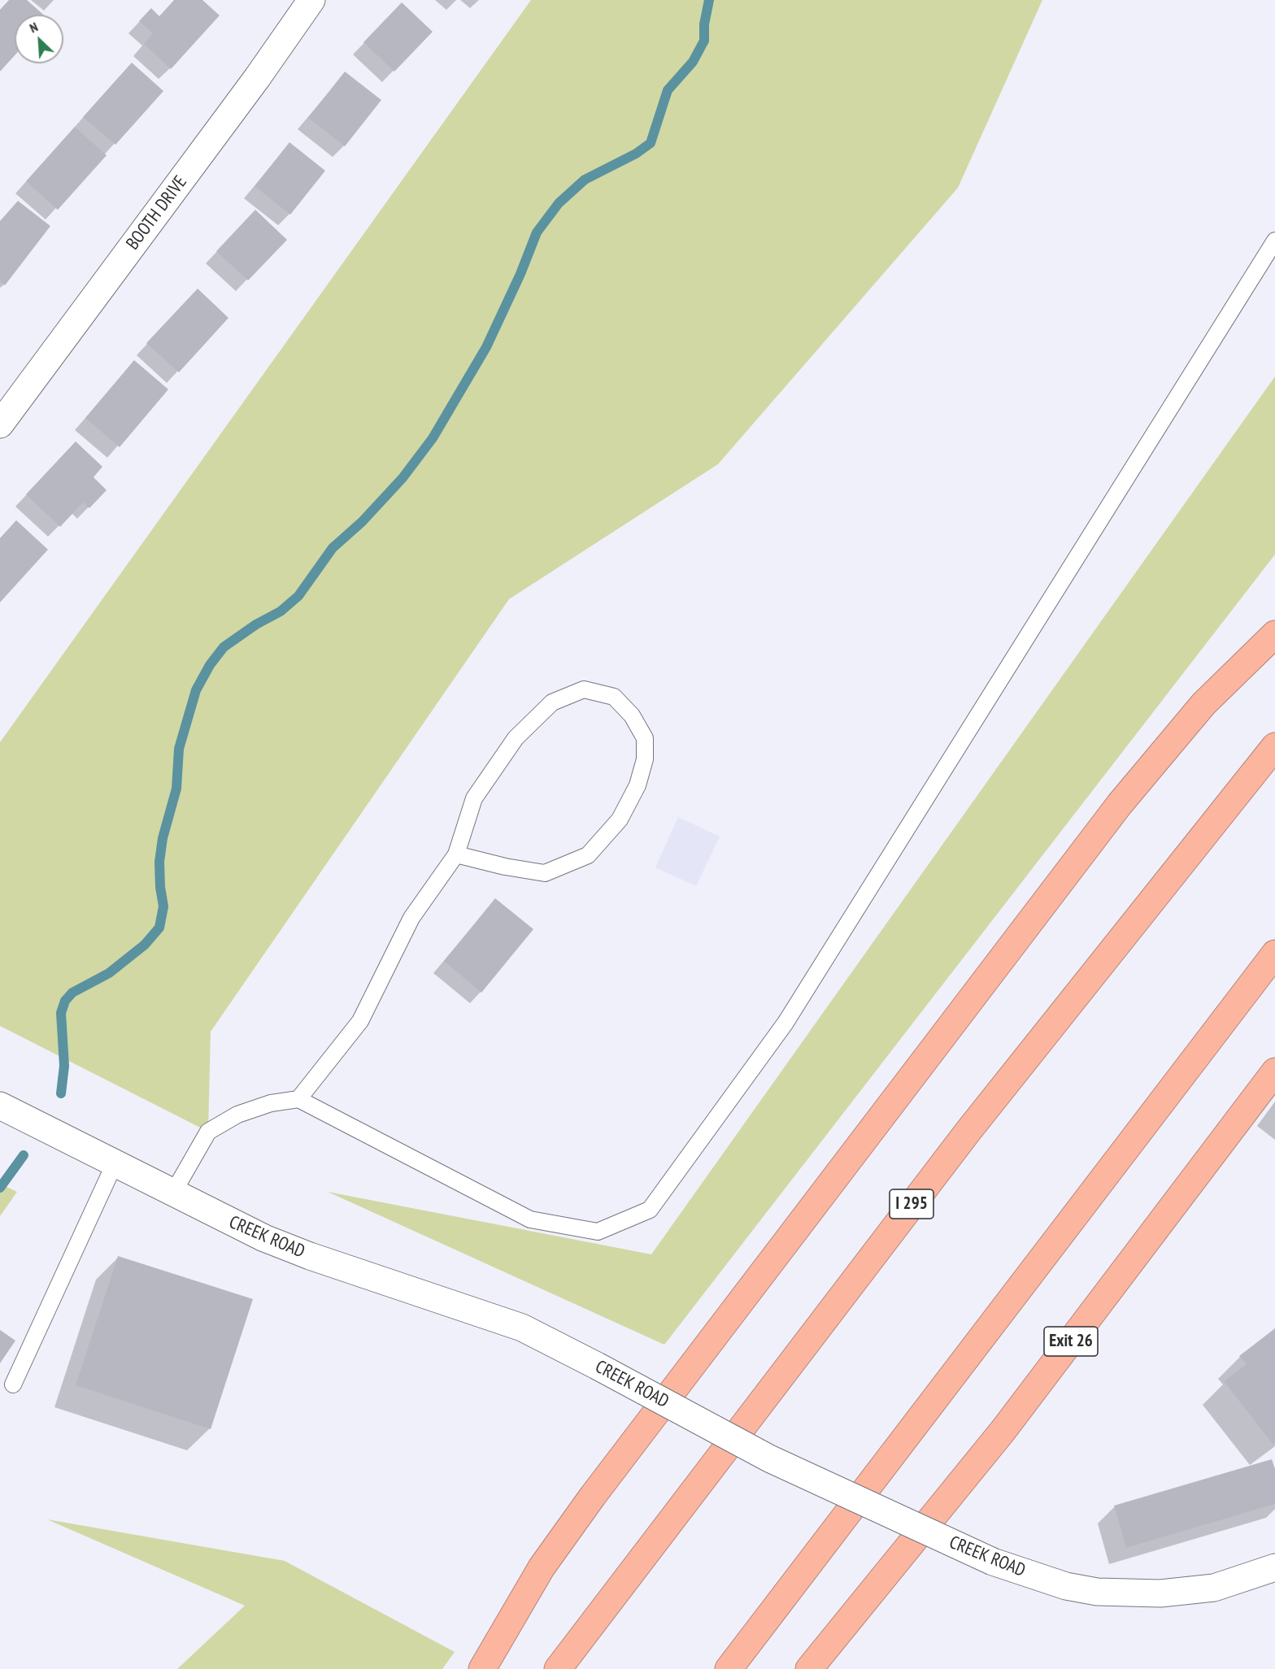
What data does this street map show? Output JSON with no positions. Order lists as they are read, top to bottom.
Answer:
{
  "streets": {
    "highway": ["I 295", "Exit 26"],
    "street": ["BOOTH DRIVE", "CREEK ROAD"]
  },
  "north": "top left"
}
